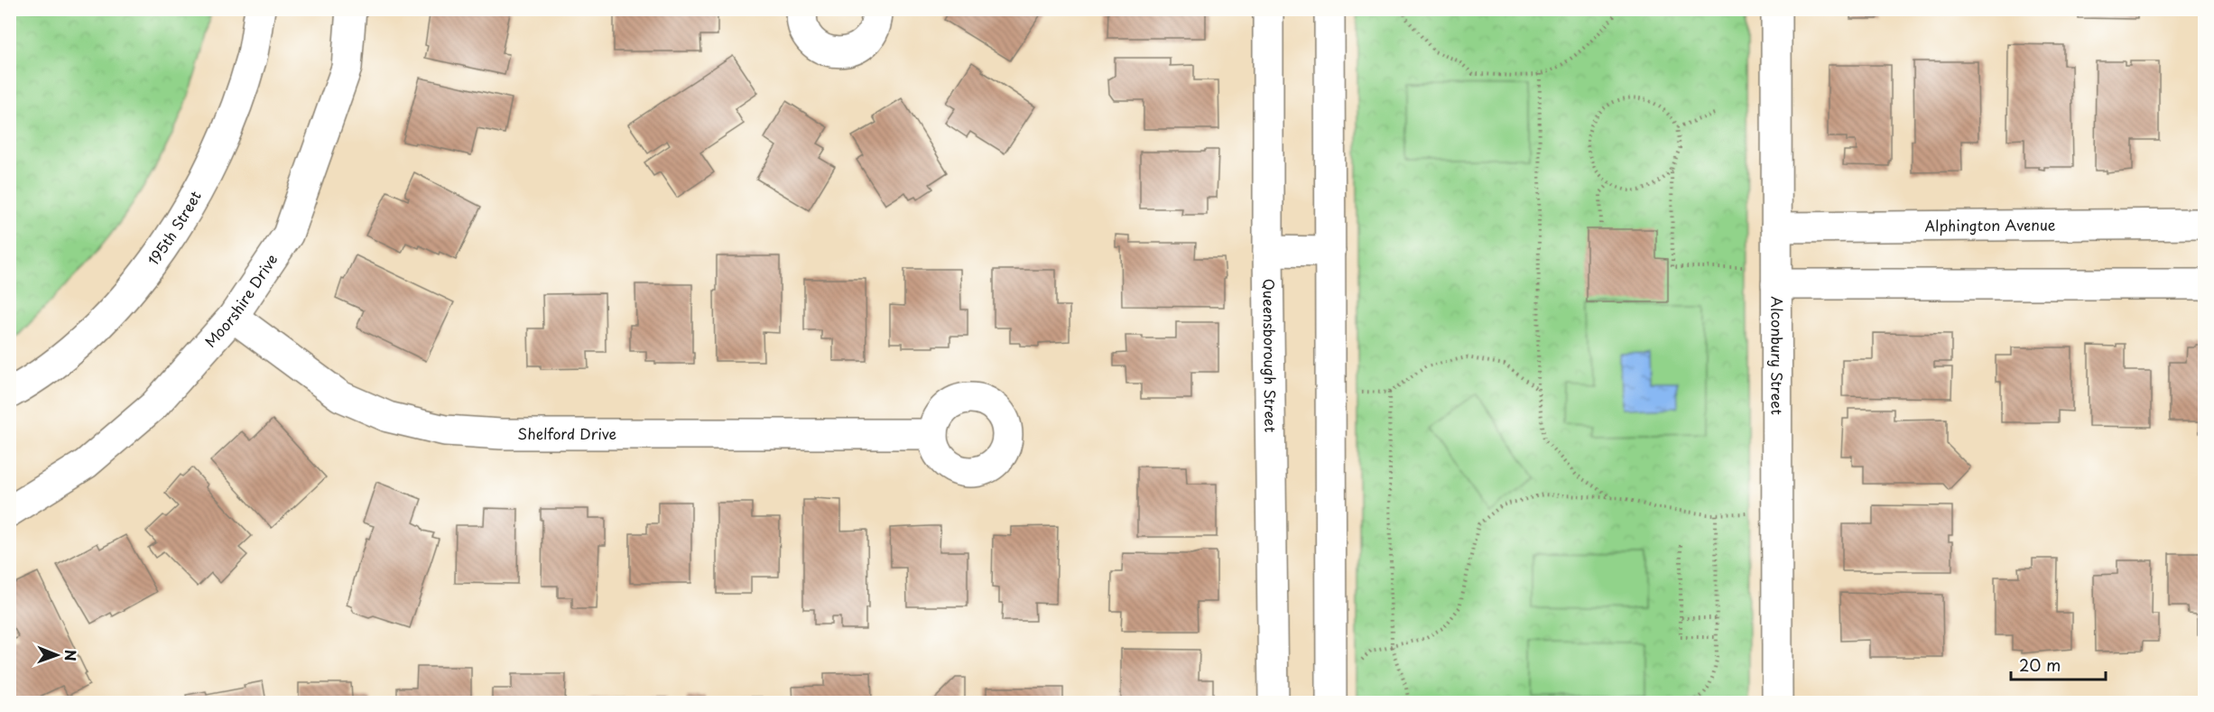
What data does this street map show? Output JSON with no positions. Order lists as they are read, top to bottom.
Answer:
{
  "streets": {
    "street": [
      "Alphington Avenue",
      "195th Street",
      "Moorshire Drive",
      "Queensborough Street",
      "Alconbury Street",
      "Shelford Drive"
    ]
  },
  "crossings": [
    ["Alphington Avenue", "Alconbury Street"],
    ["Moorshire Drive", "Shelford Drive"]
  ],
  "scale_bar": "20 m",
  "north": "right"
}
